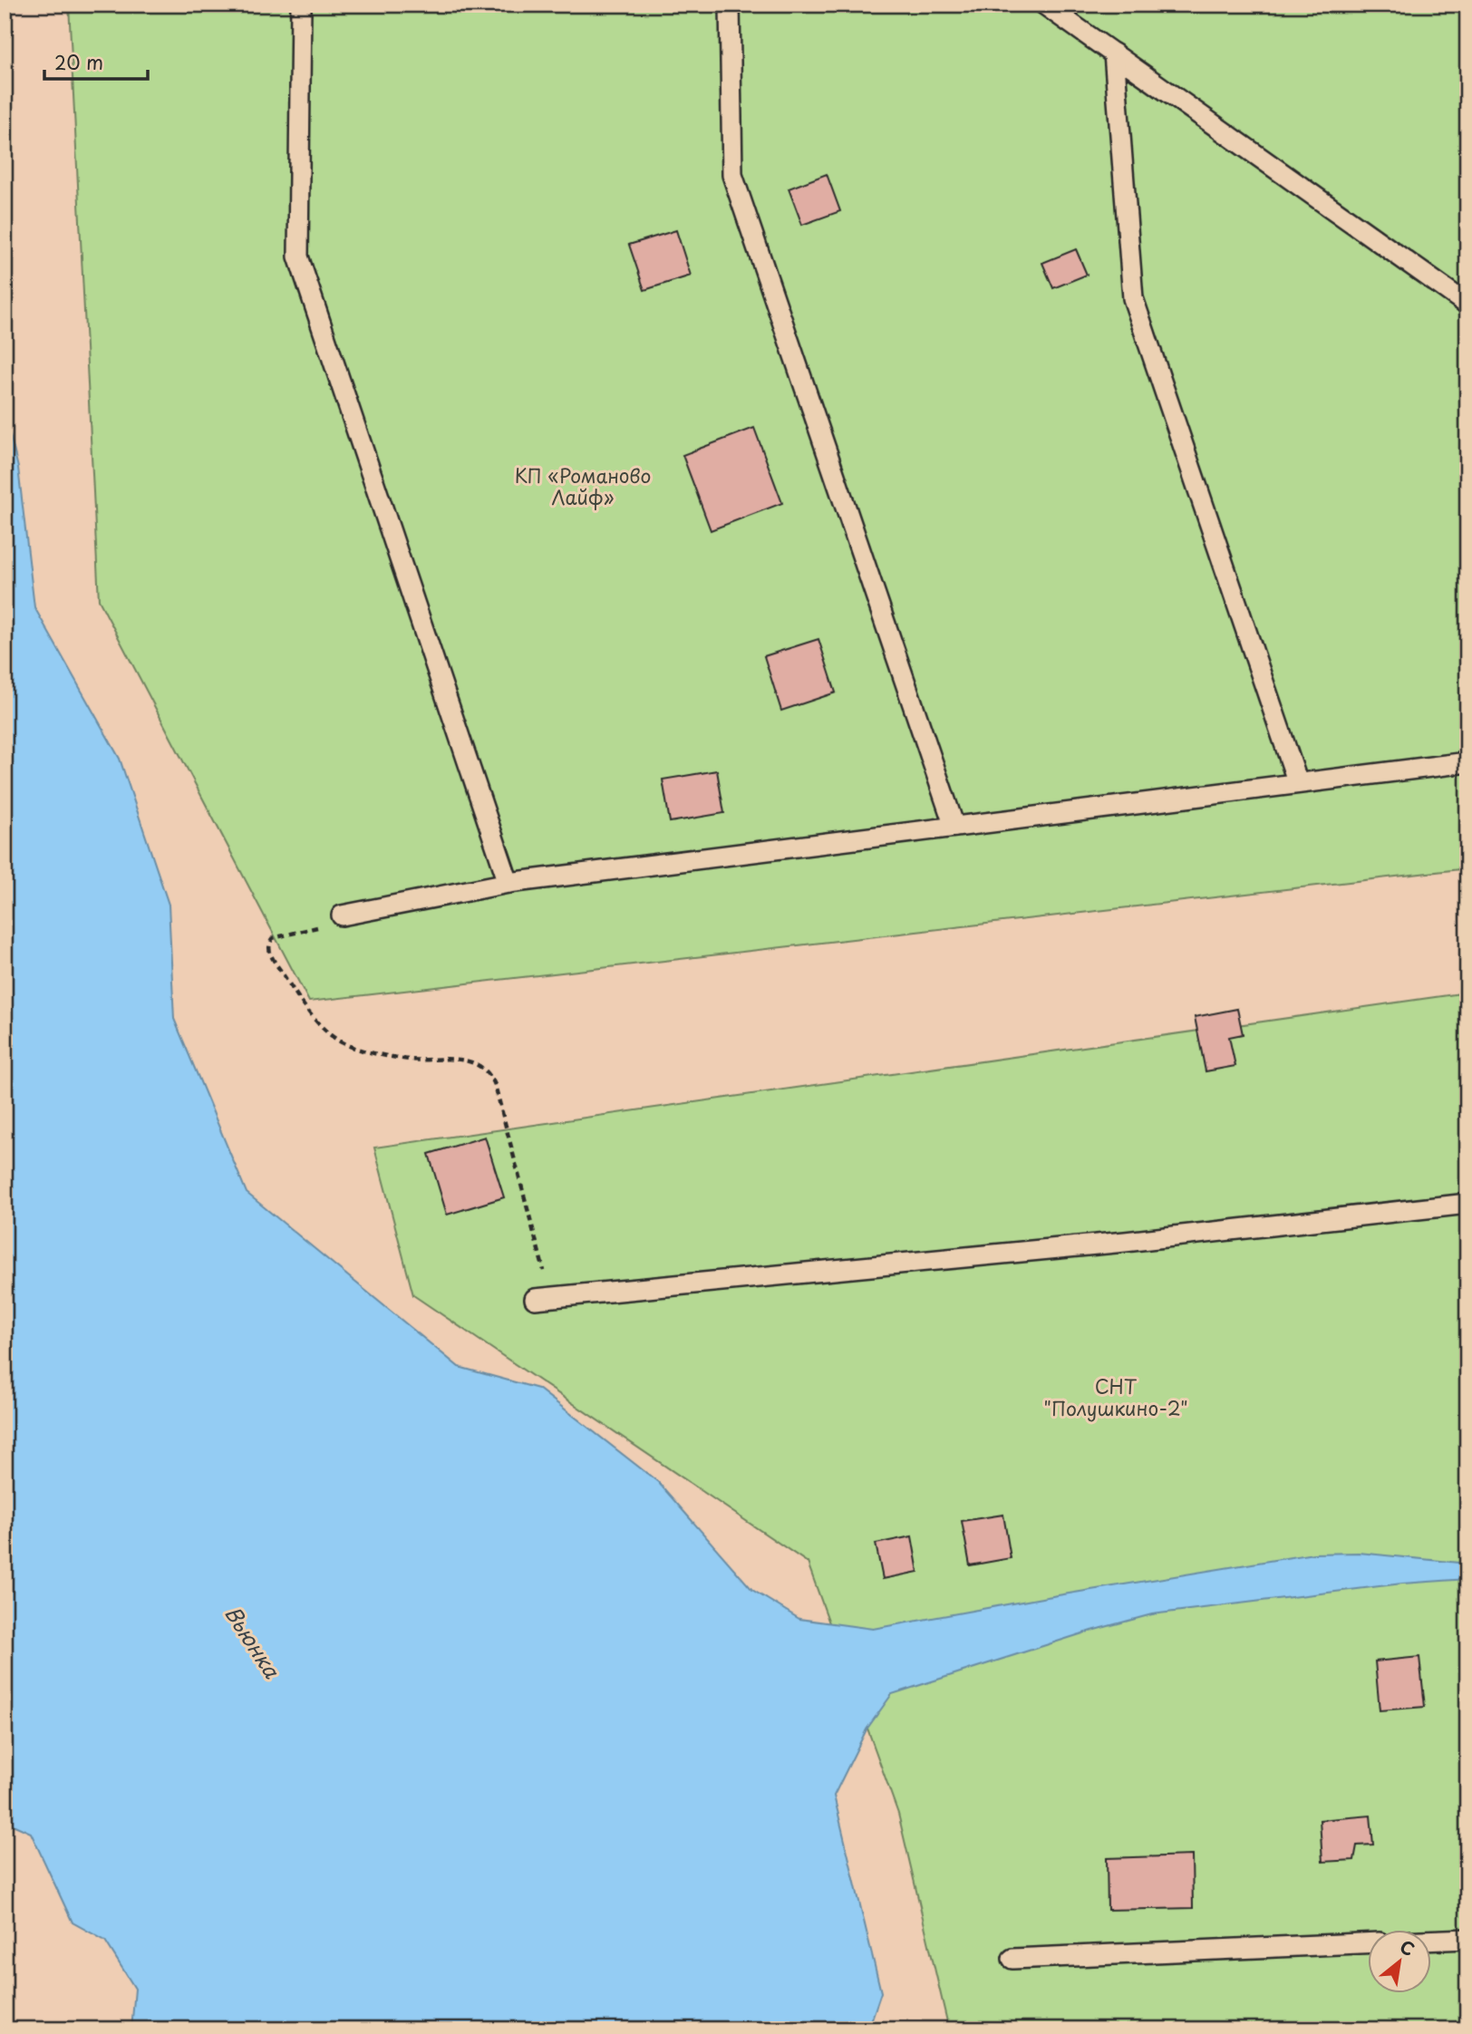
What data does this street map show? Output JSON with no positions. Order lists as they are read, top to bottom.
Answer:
{
  "water": ["Вьюнка"],
  "parks": ["КП «Романово Лайф»", "СНТ \"Полушкино-2\""],
  "scale_bar": "20 m",
  "north": "top right"
}
